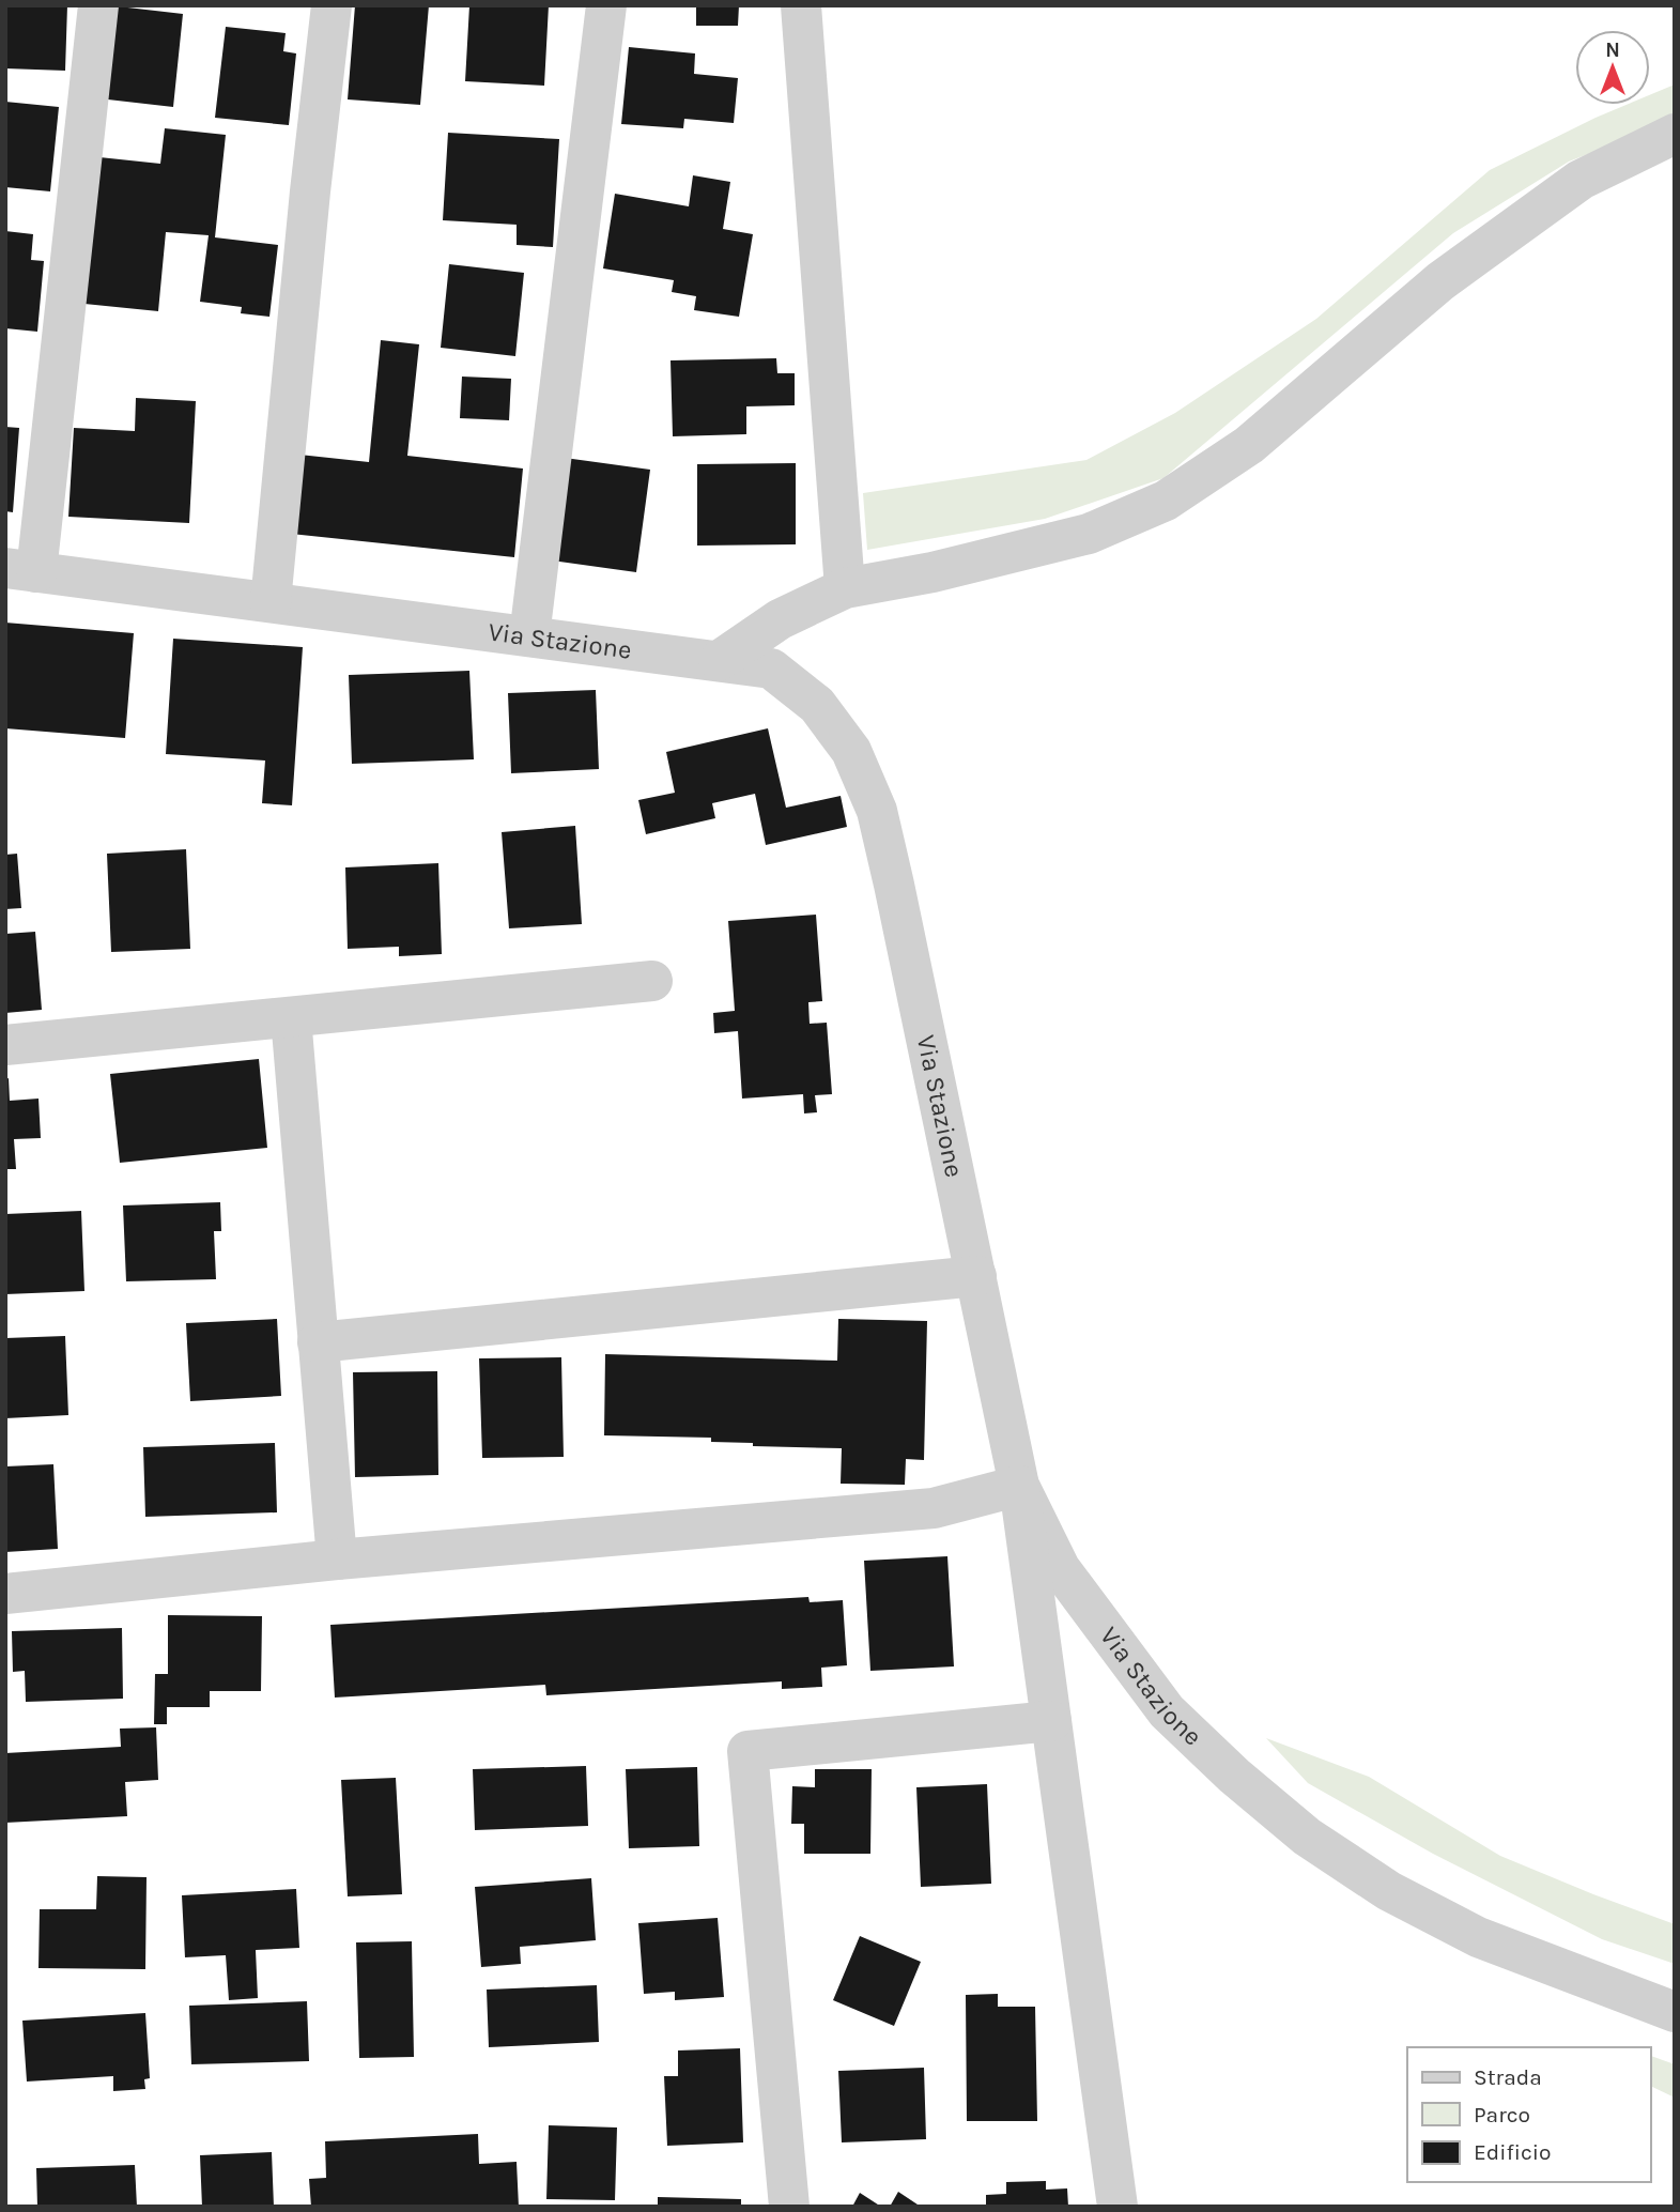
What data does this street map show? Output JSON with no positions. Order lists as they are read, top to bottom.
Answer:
{
  "streets": {
    "street": ["Via Stazione"]
  },
  "legend": ["Strada", "Parco", "Edificio"],
  "north": "top"
}
